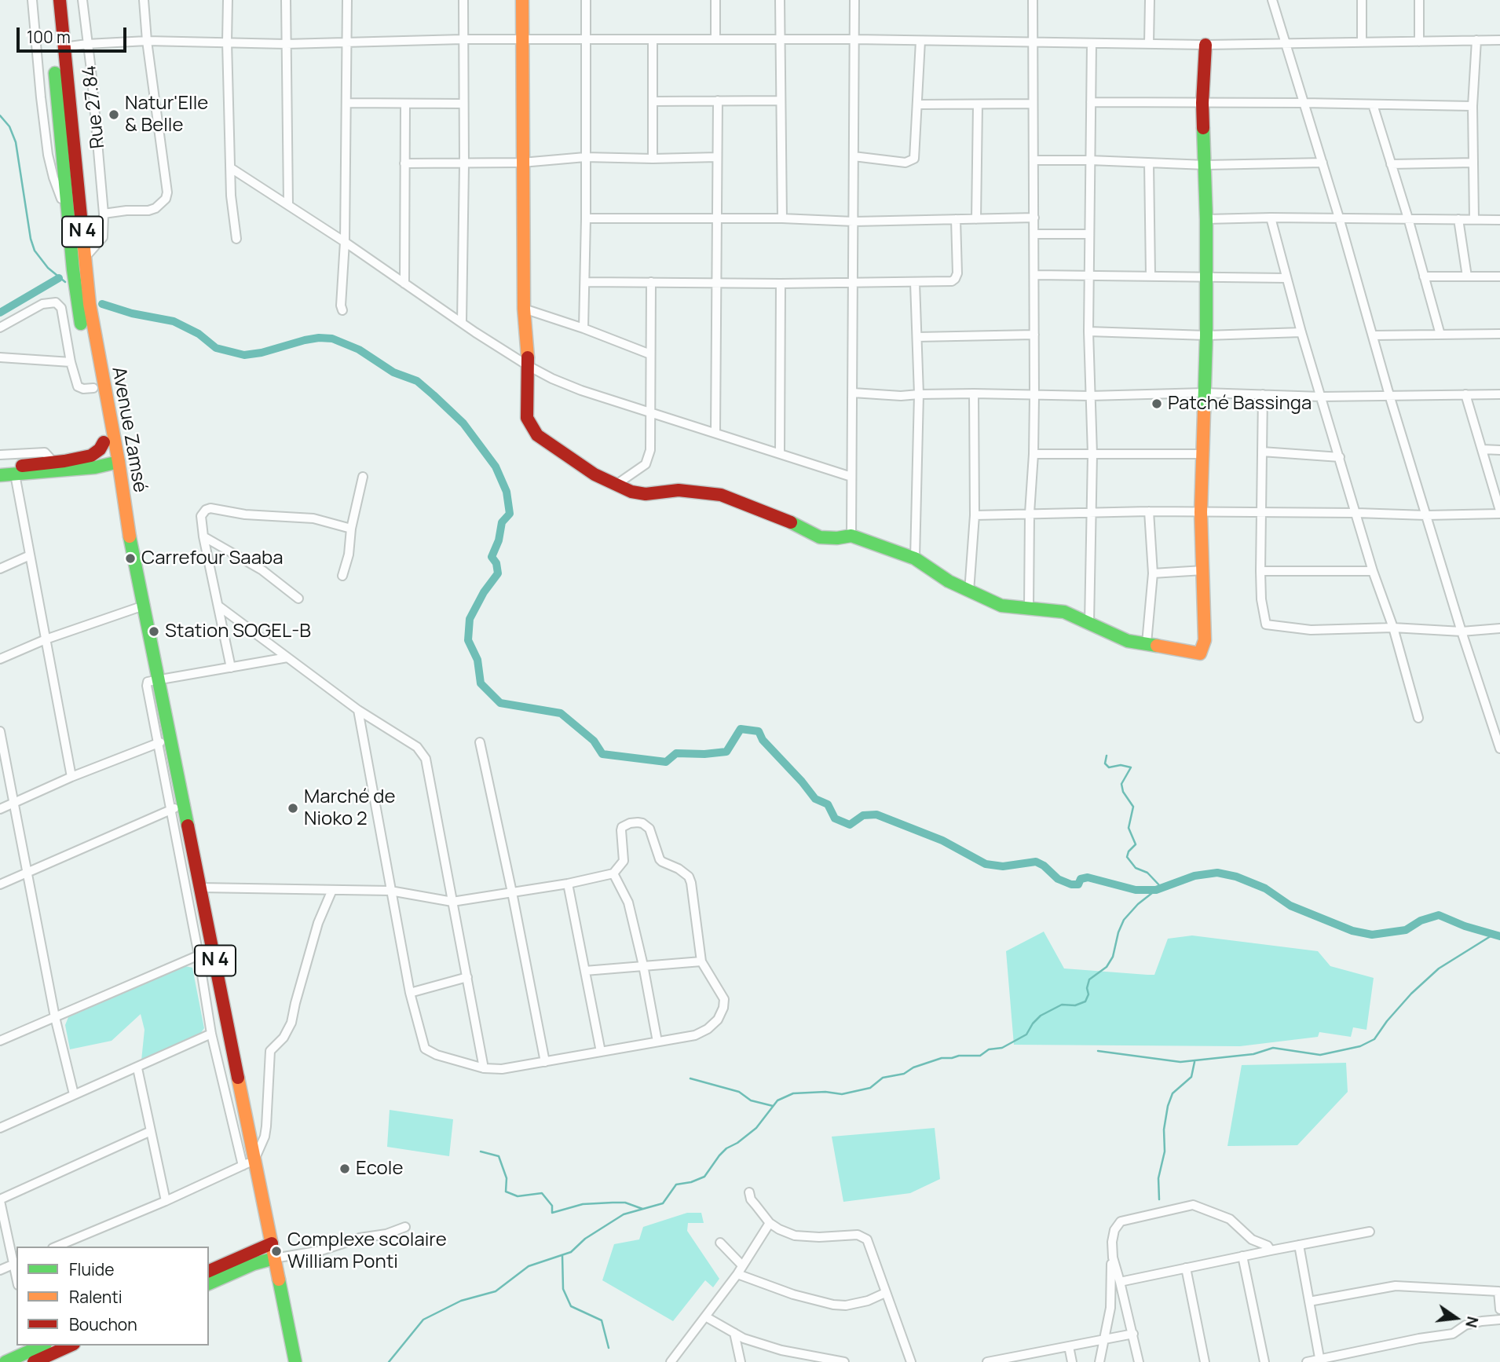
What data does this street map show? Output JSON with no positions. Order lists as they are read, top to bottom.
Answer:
{
  "streets": {
    "main road": ["N 4", "Avenue Zamsé"],
    "street": ["Rue 27.84"]
  },
  "crossings": [
    ["Rue 27.84", "Avenue Zamsé"],
    ["N 4", "Avenue Zamsé"]
  ],
  "places": [
    "Natur'Elle & Belle",
    "Patché Bassinga",
    "Carrefour Saaba",
    "Station SOGEL-B",
    "Marché de Nioko 2",
    "Ecole",
    "Complexe scolaire William Ponti"
  ],
  "legend": ["Fluide", "Ralenti", "Bouchon"],
  "scale_bar": "100 m",
  "north": "right"
}
